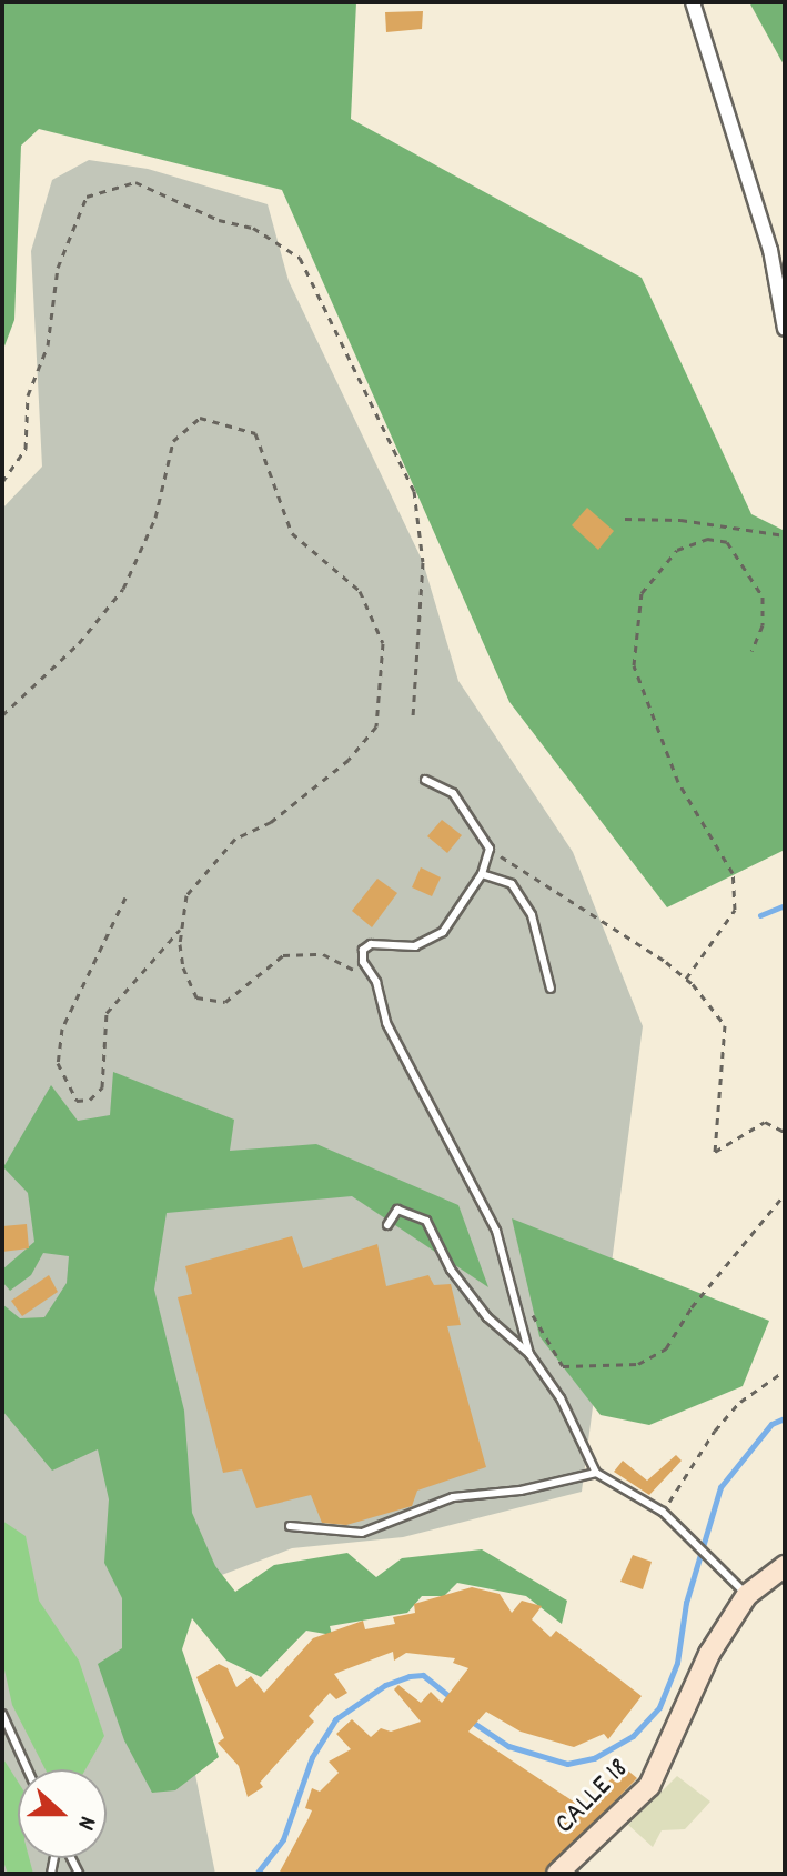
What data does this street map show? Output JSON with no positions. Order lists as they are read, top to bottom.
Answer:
{
  "streets": {
    "street": ["CALLE 18"]
  },
  "north": "right"
}
